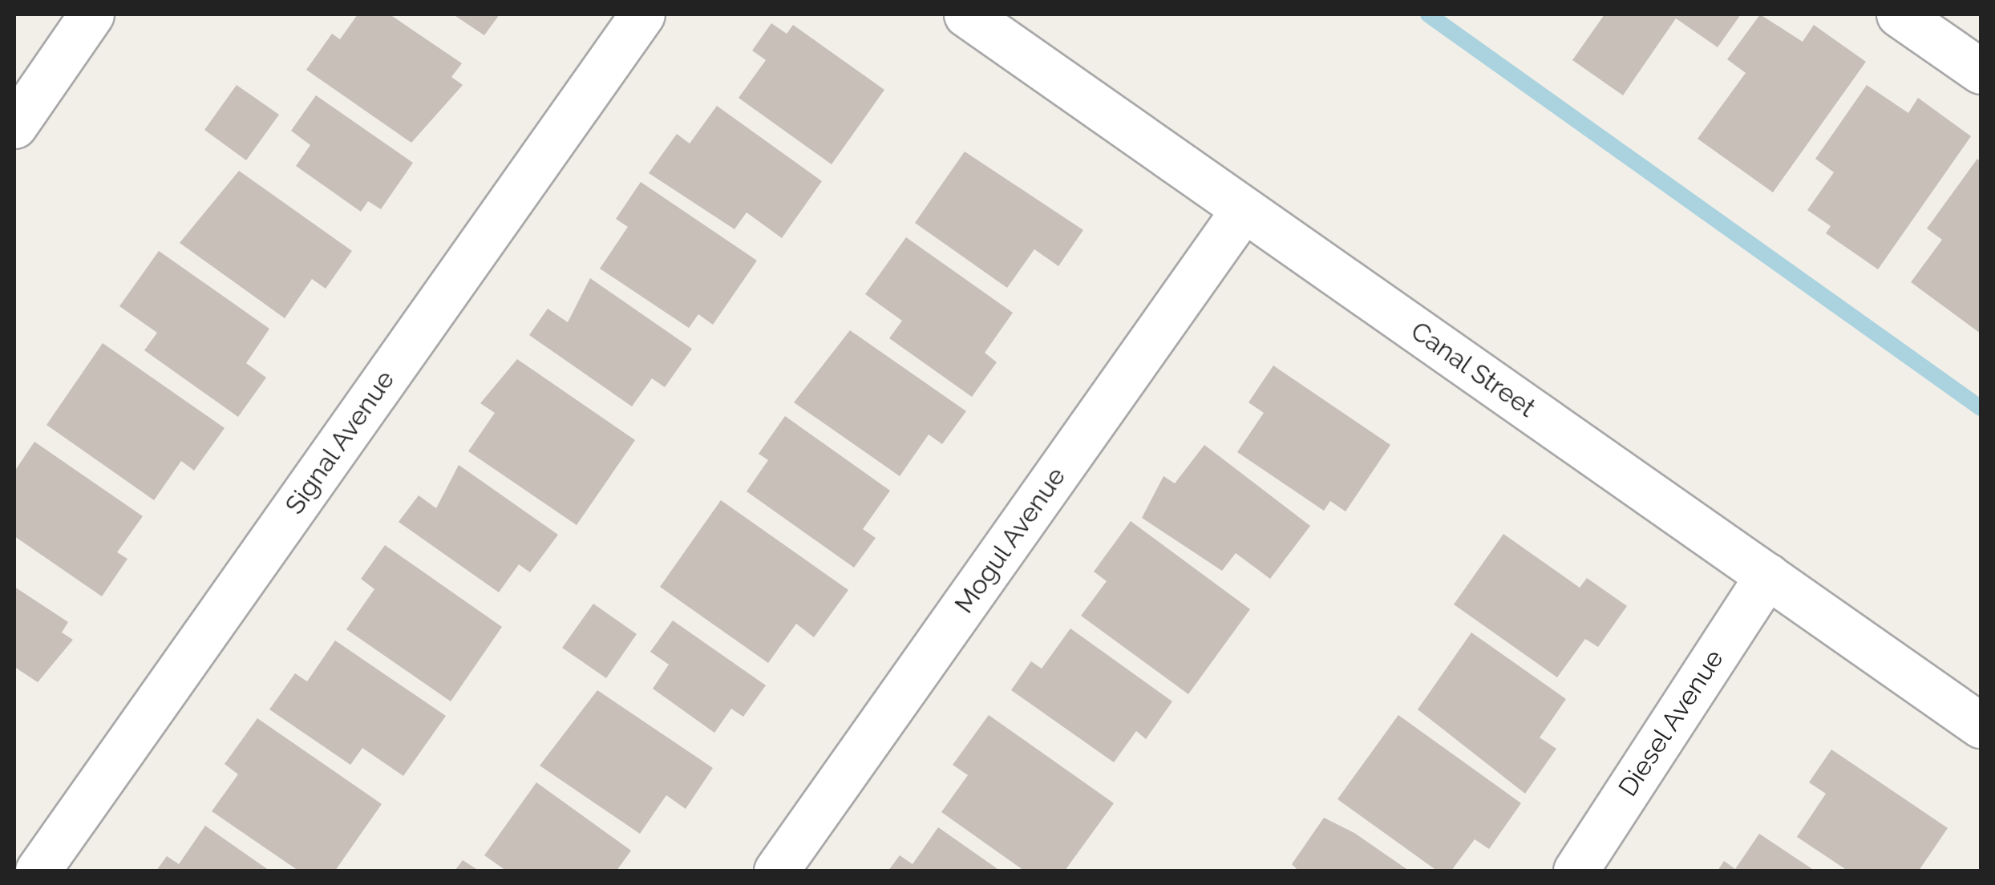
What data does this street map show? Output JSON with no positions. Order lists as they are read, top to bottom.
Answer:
{
  "streets": {
    "street": [
      "Canal Street",
      "Signal Avenue",
      "Mogul Avenue",
      "Diesel Avenue"
    ]
  },
  "crossings": [
    ["Canal Street", "Mogul Avenue"],
    ["Canal Street", "Diesel Avenue"]
  ]
}
